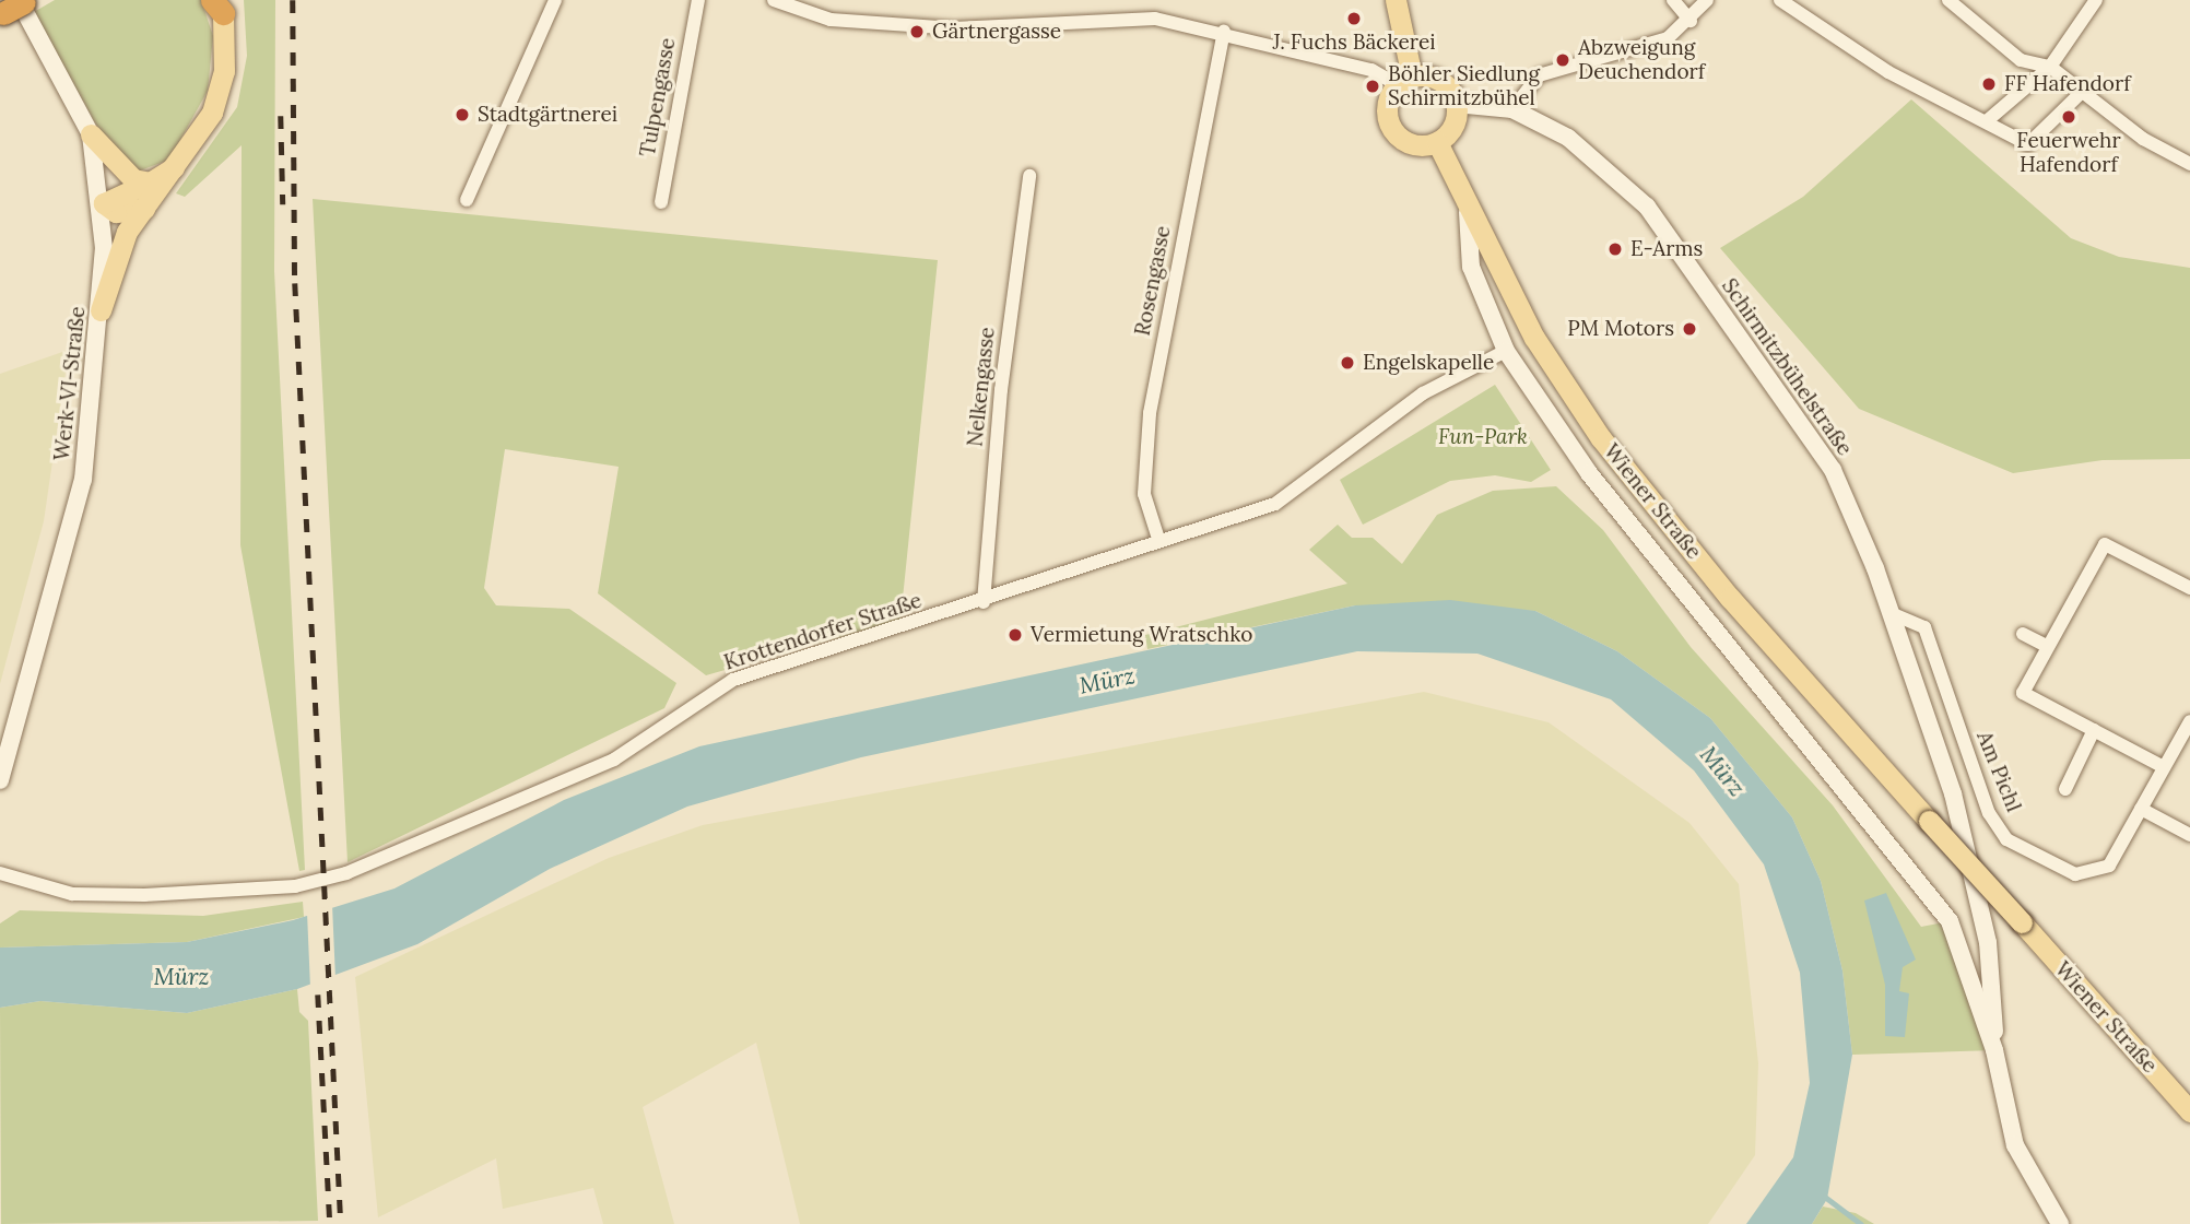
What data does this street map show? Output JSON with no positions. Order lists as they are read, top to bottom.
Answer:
{
  "streets": {
    "main road": ["Schirmitzbühelstraße", "Werk-VI-Straße", "Wiener Straße"],
    "street": [
      "Tulpengasse",
      "Rosengasse",
      "Nelkengasse",
      "Krottendorfer Straße",
      "Am Pichl"
    ]
  },
  "crossings": [
    ["Rosengasse", "Krottendorfer Straße"],
    ["Schirmitzbühelstraße", "Am Pichl"],
    ["Nelkengasse", "Krottendorfer Straße"]
  ],
  "water": ["Mürz"],
  "parks": ["Fun-Park"],
  "places": [
    "J. Fuchs Bäckerei",
    "Gärtnergasse",
    "Abzweigung Deuchendorf",
    "FF Hafendorf",
    "Böhler Siedlung Schirmitzbühel",
    "Stadtgärtnerei",
    "Feuerwehr Hafendorf",
    "E-Arms",
    "PM Motors",
    "Engelskapelle",
    "Vermietung Wratschko"
  ]
}
